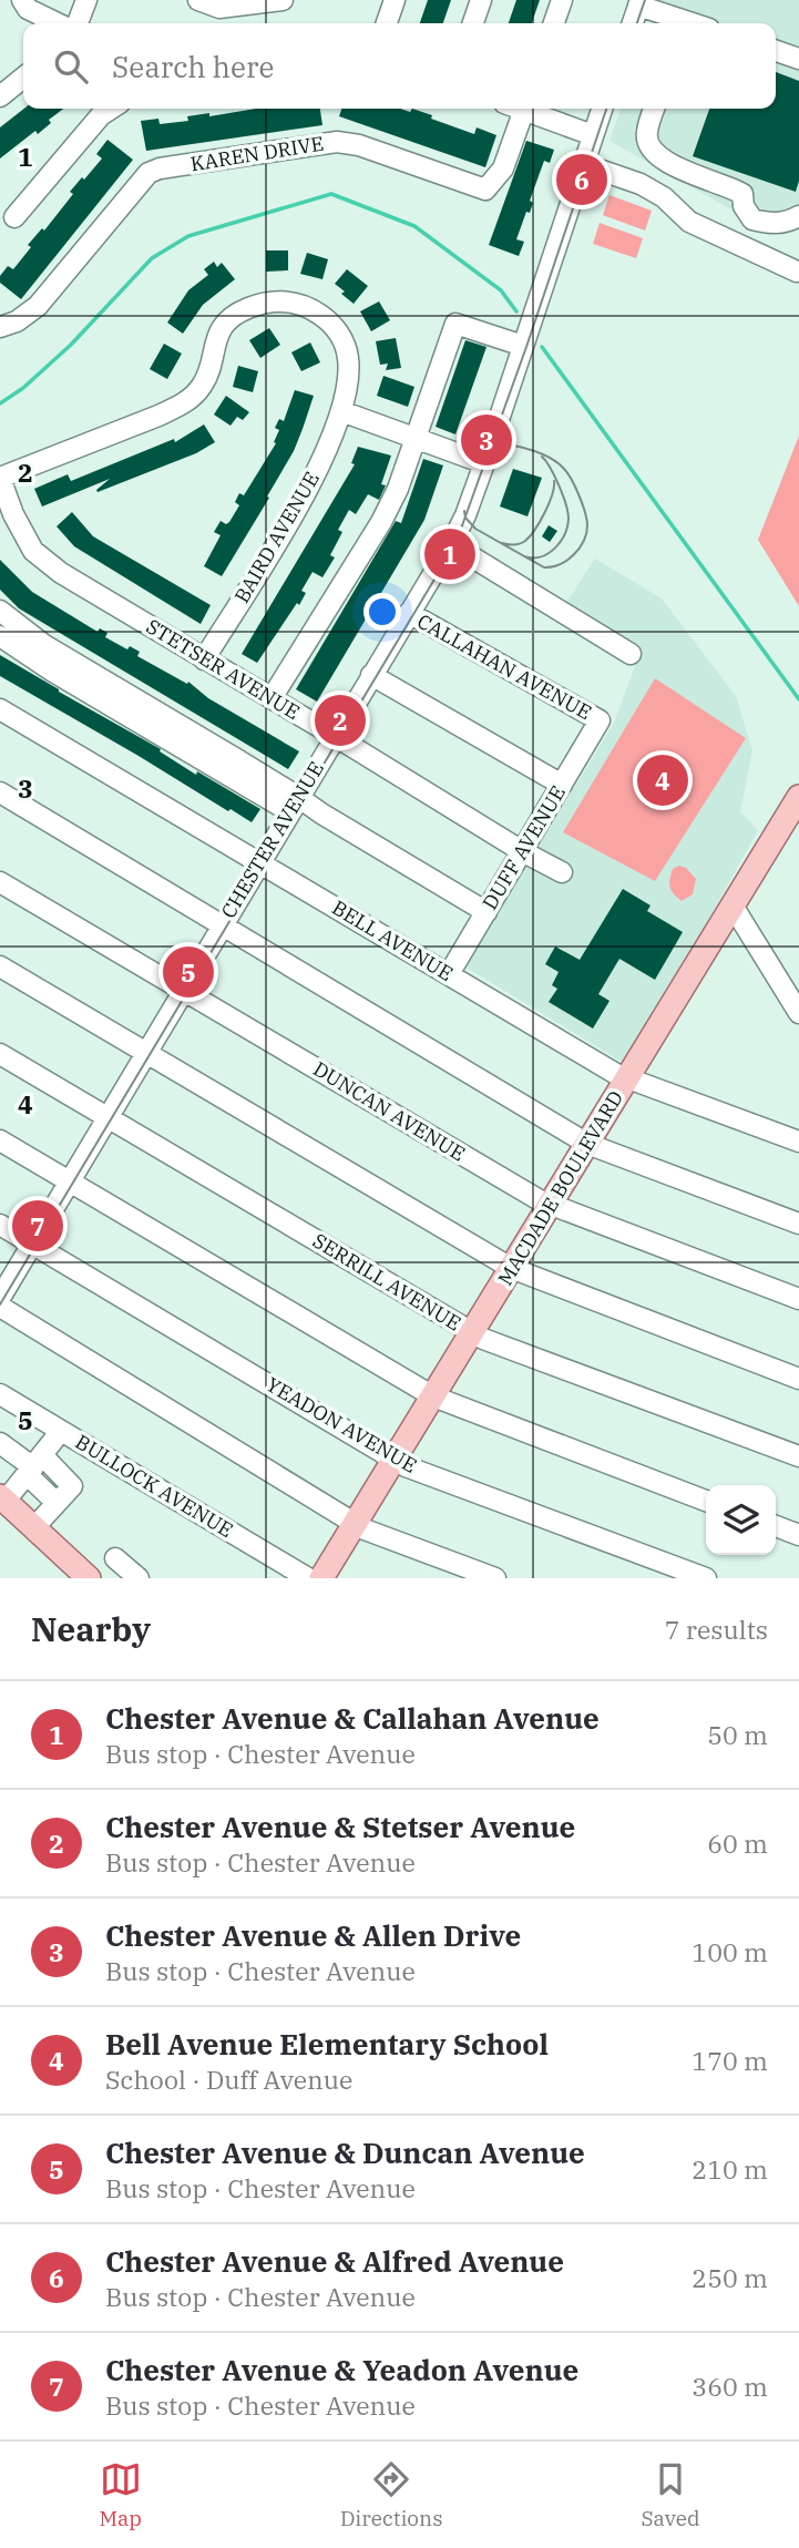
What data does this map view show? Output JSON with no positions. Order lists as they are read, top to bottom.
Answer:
{
  "streets": {
    "main road": ["MACDADE BOULEVARD"],
    "street": [
      "KAREN DRIVE",
      "BAIRD AVENUE",
      "CALLAHAN AVENUE",
      "STETSER AVENUE",
      "CHESTER AVENUE",
      "DUFF AVENUE",
      "BELL AVENUE",
      "DUNCAN AVENUE",
      "SERRILL AVENUE",
      "YEADON AVENUE",
      "BULLOCK AVENUE"
    ]
  },
  "crossings": [
    ["BAIRD AVENUE", "STETSER AVENUE"],
    ["CALLAHAN AVENUE", "CHESTER AVENUE"],
    ["CALLAHAN AVENUE", "DUFF AVENUE"],
    ["STETSER AVENUE", "CHESTER AVENUE"],
    ["STETSER AVENUE", "DUFF AVENUE"],
    ["CHESTER AVENUE", "BELL AVENUE"],
    ["CHESTER AVENUE", "DUNCAN AVENUE"],
    ["CHESTER AVENUE", "SERRILL AVENUE"],
    ["CHESTER AVENUE", "YEADON AVENUE"],
    ["DUFF AVENUE", "BELL AVENUE"],
    ["BELL AVENUE", "MACDADE BOULEVARD"],
    ["DUNCAN AVENUE", "MACDADE BOULEVARD"],
    ["MACDADE BOULEVARD", "SERRILL AVENUE"],
    ["MACDADE BOULEVARD", "YEADON AVENUE"]
  ],
  "page": {
    "search": "Search here",
    "pins": [
      "6",
      "3",
      "1",
      "2",
      "4",
      "5",
      "7"
    ],
    "heading": ["Nearby", "7 results"],
    "list": [
      {
        "mark": "1",
        "name": "Chester Avenue & Callahan Avenue",
        "note": "Bus stop · Chester Avenue",
        "value": "50 m"
      },
      {
        "mark": "2",
        "name": "Chester Avenue & Stetser Avenue",
        "note": "Bus stop · Chester Avenue",
        "value": "60 m"
      },
      {
        "mark": "3",
        "name": "Chester Avenue & Allen Drive",
        "note": "Bus stop · Chester Avenue",
        "value": "100 m"
      },
      {
        "mark": "4",
        "name": "Bell Avenue Elementary School",
        "note": "School · Duff Avenue",
        "value": "170 m"
      },
      {
        "mark": "5",
        "name": "Chester Avenue & Duncan Avenue",
        "note": "Bus stop · Chester Avenue",
        "value": "210 m"
      },
      {
        "mark": "6",
        "name": "Chester Avenue & Alfred Avenue",
        "note": "Bus stop · Chester Avenue",
        "value": "250 m"
      },
      {
        "mark": "7",
        "name": "Chester Avenue & Yeadon Avenue",
        "note": "Bus stop · Chester Avenue",
        "value": "360 m"
      }
    ],
    "nav": ["Map", "Directions", "Saved"]
  },
  "grid": {
    "rows": [
      "1",
      "2",
      "3",
      "4",
      "5"
    ]
  }
}
